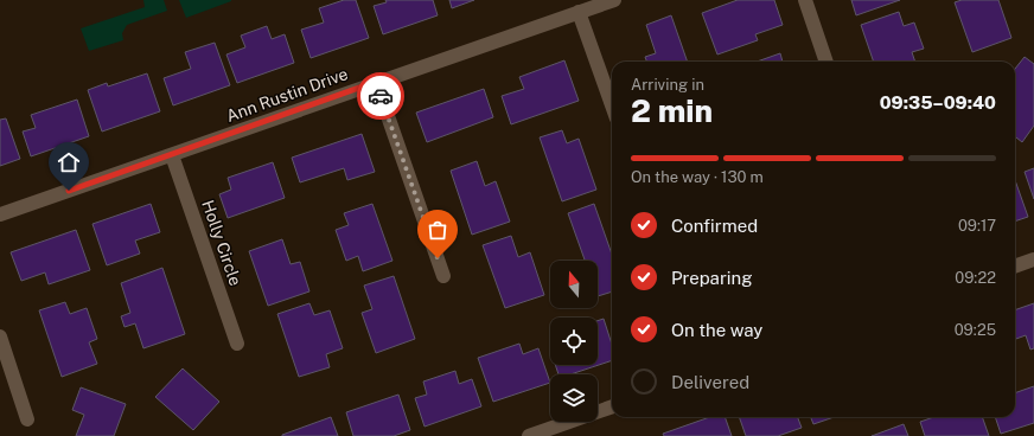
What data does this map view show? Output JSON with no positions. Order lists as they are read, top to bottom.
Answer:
{
  "streets": {
    "street": ["Ann Rustin Drive", "Holly Circle"]
  },
  "crossings": [
    ["Ann Rustin Drive", "Holly Circle"]
  ],
  "north": "top",
  "page": {
    "heading": ["2 min", "Arriving in", "09:35–09:40"],
    "bar": "On the way · 130 m",
    "list": [
      ["Confirmed", "09:17"],
      ["Preparing", "09:22"],
      ["On the way", "09:25"],
      "Delivered"
    ]
  }
}
